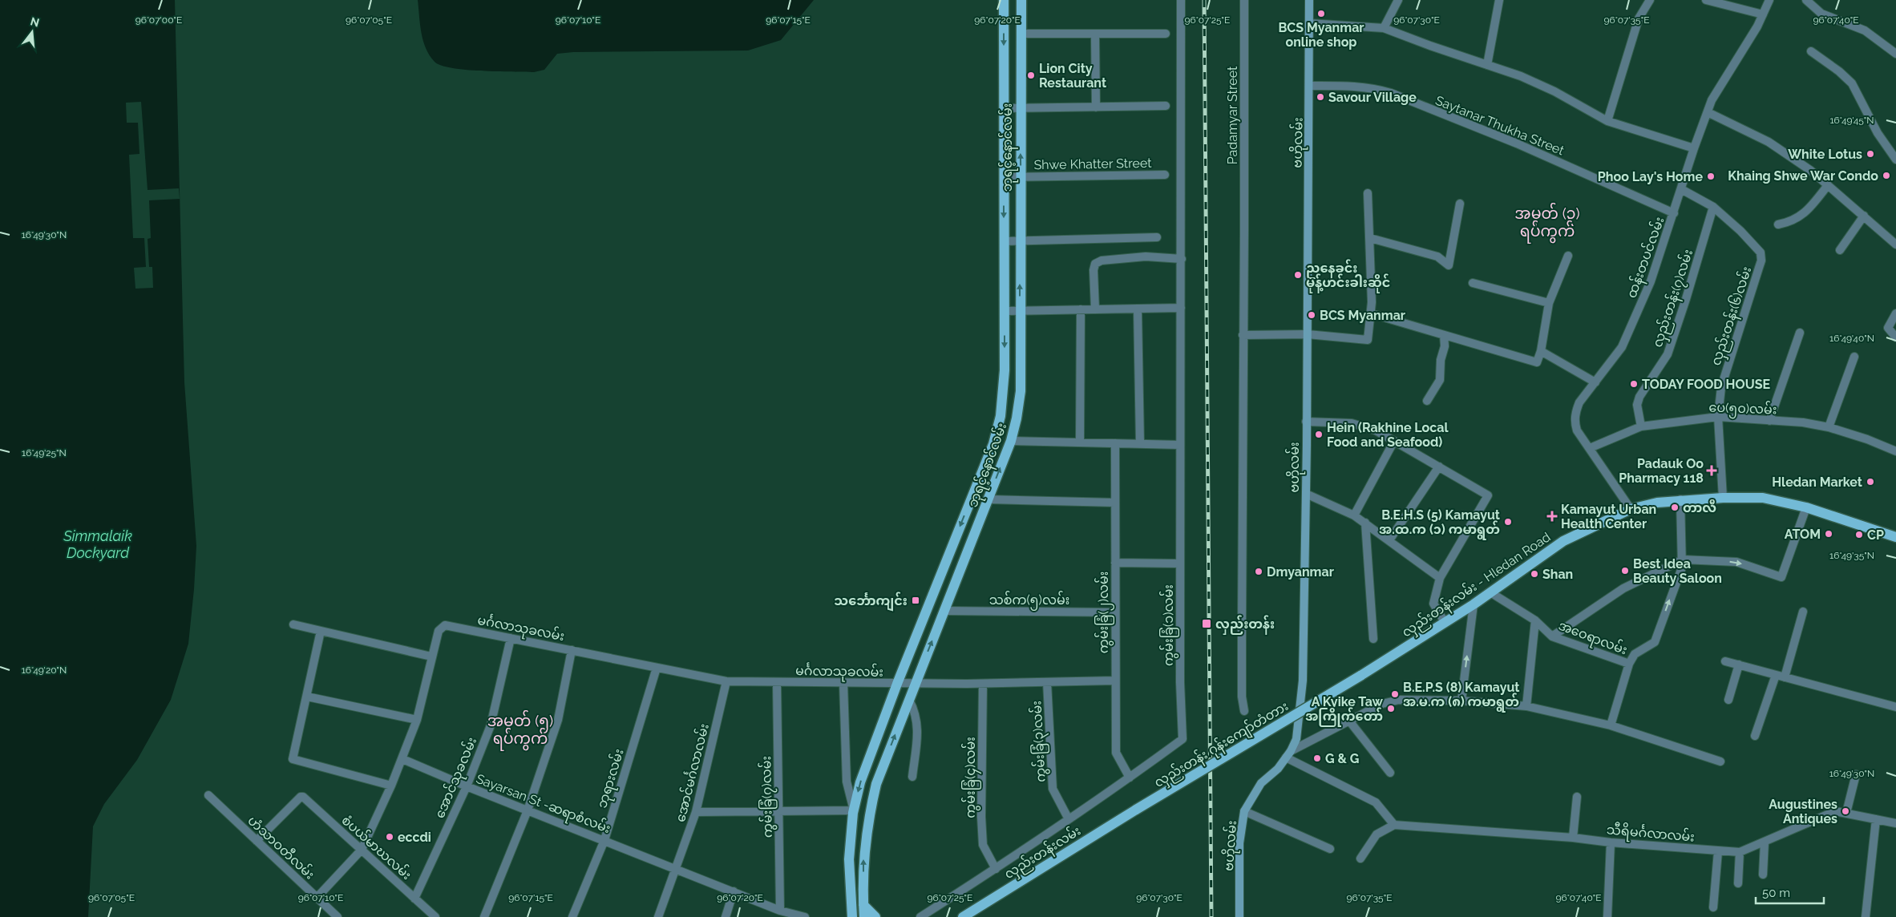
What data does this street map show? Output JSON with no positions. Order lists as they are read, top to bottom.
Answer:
{
  "streets": {
    "main road": [
      "ဗဟိုလမ်း",
      "ဘုရင့်နောင်လမ်း",
      "လှည်းတန်းလမ်း - Hledan Road",
      "လှည်းတန်း ဂုန်းကျော်တံတား",
      "လှည်းတန်းလမ်း"
    ],
    "street": [
      "Padamyar Street",
      "Saytanar Thukha Street",
      "Shwe Khatter Street",
      "ထန်းတပင်လမ်း",
      "လှည်းတန်း(၇)လမ်း",
      "လှည်းတန်း(၆)လမ်း",
      "ပေ(၅၀)လမ်း",
      "သစ်က(၅)လမ်း",
      "ကွမ်းခြံ(၂)လမ်း",
      "ကွမ်းခြံ(၁)လမ်း",
      "မင်္ဂလာသုခလမ်း",
      "အဝေရာလမ်း",
      "ကွမ်းခြံ(၃)လမ်း",
      "အောင်မင်္ဂလာလမ်း",
      "အောင်သုခလမ်း",
      "ကွမ်းခြံ(၄)လမ်း",
      "ဘုရားလမ်း",
      "ကွမ်းခြံ(၇)လမ်း",
      "Sayarsan St -ဆရာစံလမ်း",
      "သီရိမင်္ဂလာလမ်း",
      "ဟံသာဝတီလမ်း",
      "စံပယ်မာဃလမ်း"
    ]
  },
  "crossings": [
    ["Saytanar Thukha Street", "ဗဟိုလမ်း"],
    ["Saytanar Thukha Street", "ထန်းတပင်လမ်း"],
    ["ဘုရင့်နောင်လမ်း", "Shwe Khatter Street"],
    ["ဘုရင့်နောင်လမ်း", "သစ်က(၅)လမ်း"],
    ["ဘုရင့်နောင်လမ်း", "မင်္ဂလာသုခလမ်း"],
    ["ထန်းတပင်လမ်း", "ပေ(၅၀)လမ်း"],
    ["ထန်းတပင်လမ်း", "လှည်းတန်းလမ်း - Hledan Road"],
    ["လှည်းတန်း(၇)လမ်း", "လှည်းတန်း(၆)လမ်း"],
    ["လှည်းတန်း(၇)လမ်း", "ပေ(၅၀)လမ်း"],
    ["လှည်းတန်း(၆)လမ်း", "ပေ(၅၀)လမ်း"],
    ["လှည်းတန်းလမ်း - Hledan Road", "အဝေရာလမ်း"],
    ["လှည်းတန်းလမ်း - Hledan Road", "လှည်းတန်း ဂုန်းကျော်တံတား"],
    ["သစ်က(၅)လမ်း", "ကွမ်းခြံ(၂)လမ်း"],
    ["ကွမ်းခြံ(၂)လမ်း", "ကွမ်းခြံ(၁)လမ်း"],
    ["ကွမ်းခြံ(၂)လမ်း", "မင်္ဂလာသုခလမ်း"],
    ["မင်္ဂလာသုခလမ်း", "ကွမ်းခြံ(၃)လမ်း"],
    ["မင်္ဂလာသုခလမ်း", "အောင်မင်္ဂလာလမ်း"],
    ["မင်္ဂလာသုခလမ်း", "အောင်သုခလမ်း"],
    ["မင်္ဂလာသုခလမ်း", "ကွမ်းခြံ(၄)လမ်း"],
    ["မင်္ဂလာသုခလမ်း", "ဘုရားလမ်း"],
    ["မင်္ဂလာသုခလမ်း", "ကွမ်းခြံ(၇)လမ်း"],
    ["မင်္ဂလာသုခလမ်း", "Sayarsan St -ဆရာစံလမ်း"],
    ["မင်္ဂလာသုခလမ်း", "ဟံသာဝတီလမ်း"],
    ["မင်္ဂလာသုခလမ်း", "စံပယ်မာဃလမ်း"],
    ["လှည်းတန်း ဂုန်းကျော်တံတား", "လှည်းတန်းလမ်း"],
    ["အောင်မင်္ဂလာလမ်း", "Sayarsan St -ဆရာစံလမ်း"],
    ["အောင်သုခလမ်း", "Sayarsan St -ဆရာစံလမ်း"],
    ["အောင်သုခလမ်း", "စံပယ်မာဃလမ်း"],
    ["ဘုရားလမ်း", "Sayarsan St -ဆရာစံလမ်း"],
    ["ကွမ်းခြံ(၇)လမ်း", "Sayarsan St -ဆရာစံလမ်း"],
    ["ဟံသာဝတီလမ်း", "စံပယ်မာဃလမ်း"]
  ],
  "districts": ["အမှတ် (၃) ရပ်ကွက်", "အမှတ် (၅) ရပ်ကွက်"],
  "water": ["Simmalaik Dockyard"],
  "places": {
    "other": [
      "BCS Myanmar online shop",
      "Lion City Restaurant",
      "Savour Village",
      "White Lotus",
      "Khaing Shwe War Condo",
      "Phoo Lay's Home",
      "ညနေခင်း မုန့်ဟင်းခါးဆိုင်",
      "BCS Myanmar",
      "TODAY FOOD HOUSE",
      "Hein (Rakhine Local Food and Seafood)",
      "Hledan Market",
      "တာလီ",
      "B.E.H.S (5) Kamayut အ.ထ.က (၁) ကမာရွတ်",
      "ATOM",
      "CP",
      "Best Idea Beauty Saloon",
      "Dmyanmar",
      "Shan",
      "B.E.P.S (8) Kamayut အ.မ.က (၈) ကမာရွတ်",
      "A Kyike Taw အကြိုက်တော်",
      "G & G",
      "Augustines Antiques",
      "eccdi"
    ],
    "health": ["Padauk Oo Pharmacy 118", "Kamayut Urban Health Center"],
    "transit": ["သင်္ဘောကျင်း", "လှည်းတန်း"]
  },
  "scale_bar": "50 m",
  "north": "top",
  "coordinates": [
    "96°07'00\"E",
    "96°07'05\"E",
    "96°07'10\"E",
    "96°07'15\"E",
    "96°07'20\"E",
    "96°07'25\"E",
    "96°07'30\"E",
    "96°07'35\"E",
    "96°07'40\"E",
    "16°49'45\"N",
    "16°49'30\"N",
    "16°49'40\"N",
    "16°49'25\"N",
    "16°49'35\"N",
    "16°49'20\"N"
  ]
}
